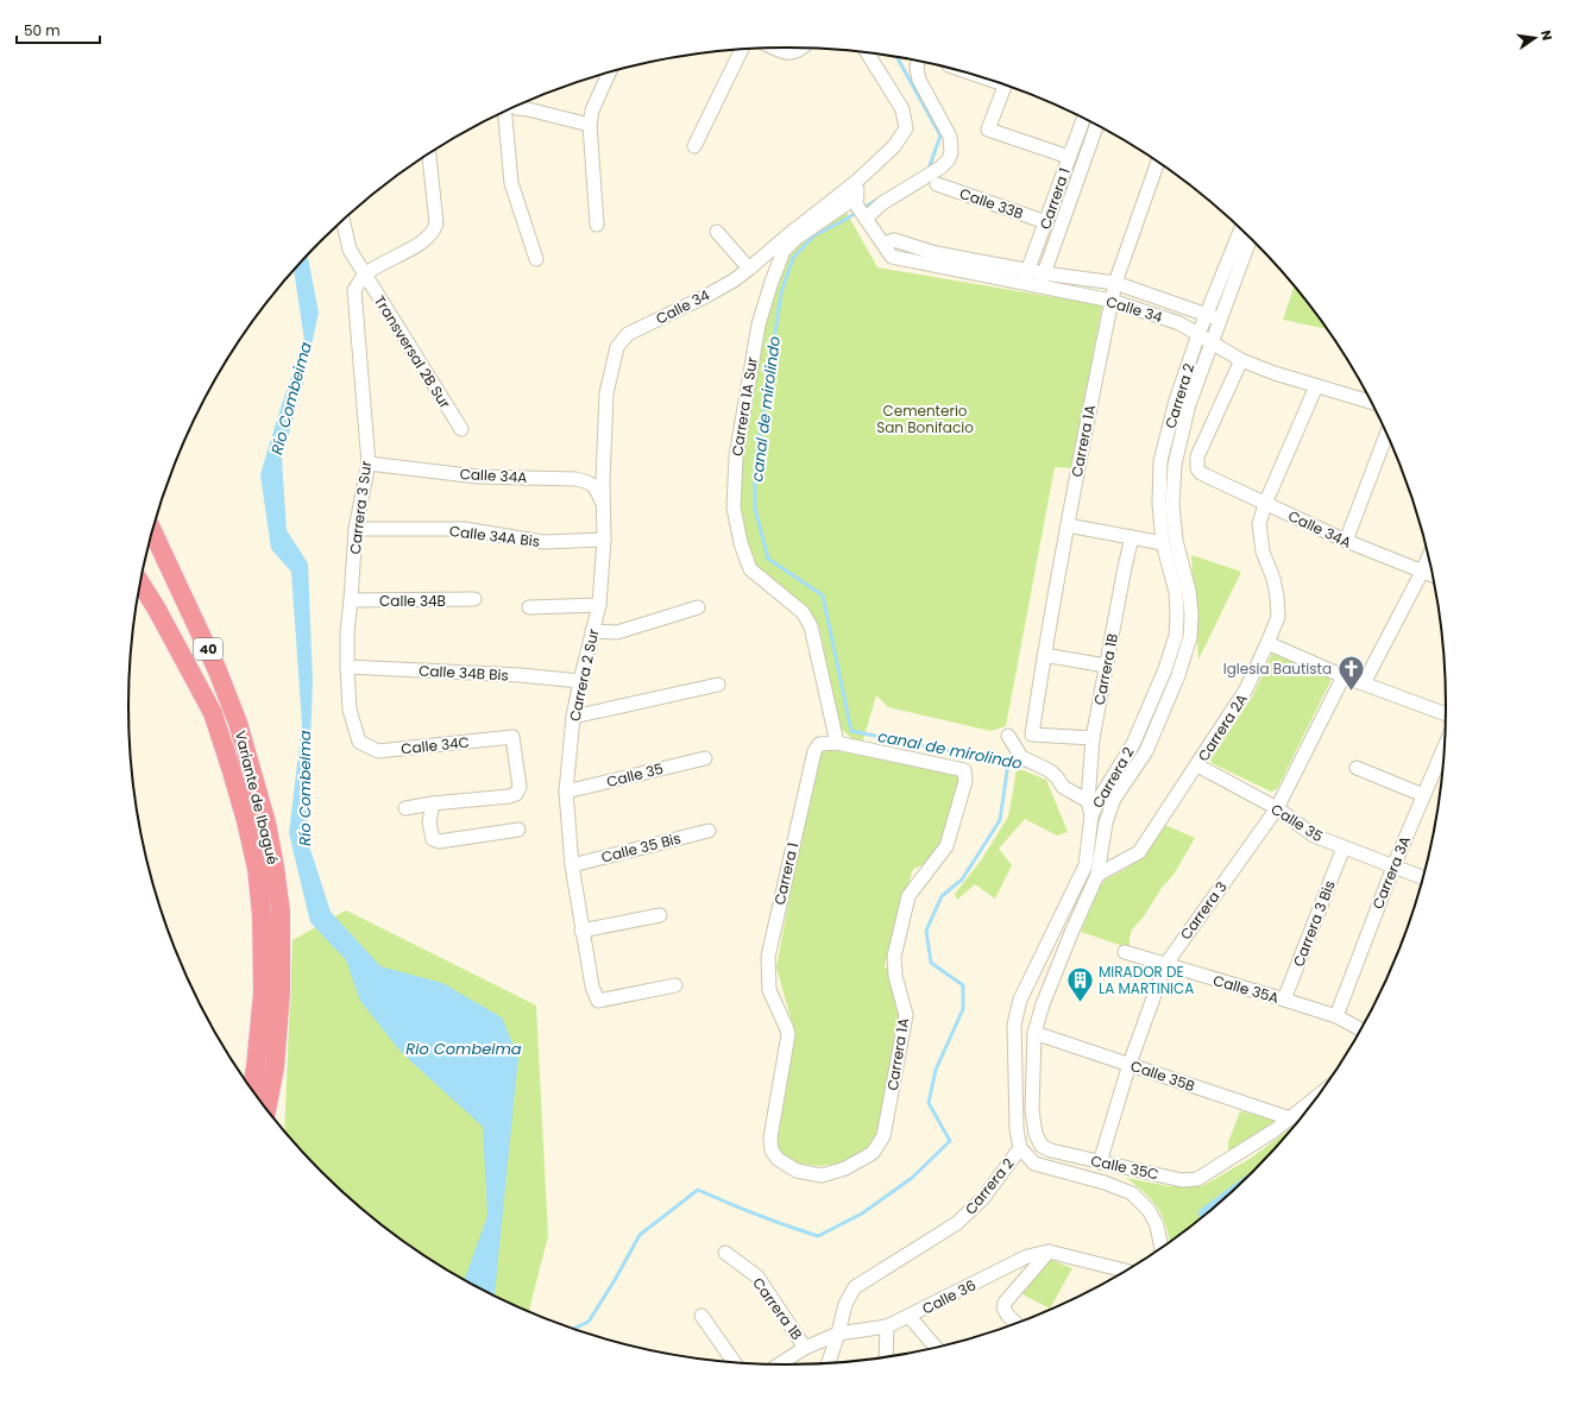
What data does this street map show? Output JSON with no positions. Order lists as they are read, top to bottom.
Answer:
{
  "streets": {
    "highway": ["40", "Variante de Ibagué"],
    "street": [
      "Carrera 1",
      "Calle 33B",
      "Calle 34",
      "Transversal 2B Sur",
      "Carrera 2",
      "Carrera 1A Sur",
      "Carrera 1A",
      "Calle 34A",
      "Carrera 3 Sur",
      "Calle 34A Bis",
      "Calle 34B",
      "Carrera 1B",
      "Calle 34B Bis",
      "Carrera 2 Sur",
      "Carrera 2A",
      "Calle 34C",
      "Calle 35",
      "Calle 35 Bis",
      "Carrera 3A",
      "Carrera 3",
      "Carrera 3 Bis",
      "Calle 35A",
      "Calle 35B",
      "Calle 35C",
      "Calle 36"
    ]
  },
  "crossings": [
    ["Carrera 1", "Calle 33B"],
    ["Carrera 1", "Calle 34"],
    ["Carrera 1", "Carrera 1A Sur"],
    ["Carrera 1", "Carrera 1A"],
    ["Calle 34", "Carrera 2"],
    ["Calle 34", "Carrera 1A Sur"],
    ["Calle 34", "Carrera 1A"],
    ["Calle 34", "Calle 34A"],
    ["Calle 34", "Carrera 2 Sur"],
    ["Calle 34", "Carrera 2A"],
    ["Transversal 2B Sur", "Carrera 3 Sur"],
    ["Carrera 2", "Carrera 2A"],
    ["Carrera 2", "Calle 35B"],
    ["Carrera 2", "Calle 35C"],
    ["Carrera 2", "Calle 36"],
    ["Carrera 1A Sur", "Carrera 1A"],
    ["Carrera 1A", "Carrera 1B"],
    ["Calle 34A", "Carrera 3 Sur"],
    ["Calle 34A", "Carrera 2 Sur"],
    ["Calle 34A", "Carrera 2A"],
    ["Carrera 3 Sur", "Calle 34A Bis"],
    ["Carrera 3 Sur", "Calle 34B"],
    ["Carrera 3 Sur", "Calle 34B Bis"],
    ["Carrera 3 Sur", "Calle 34C"],
    ["Calle 34A Bis", "Carrera 2 Sur"],
    ["Carrera 1B", "Calle 36"],
    ["Calle 34B Bis", "Carrera 2 Sur"],
    ["Carrera 2 Sur", "Calle 35"],
    ["Carrera 2 Sur", "Calle 35 Bis"],
    ["Carrera 2A", "Calle 35"],
    ["Calle 35", "Carrera 3A"],
    ["Calle 35", "Carrera 3"],
    ["Calle 35", "Carrera 3 Bis"],
    ["Carrera 3A", "Calle 35A"],
    ["Carrera 3", "Calle 35A"],
    ["Carrera 3", "Calle 35B"],
    ["Carrera 3", "Calle 35C"],
    ["Carrera 3 Bis", "Calle 35A"],
    ["Calle 35B", "Calle 35C"]
  ],
  "water": ["Río Combeima", "canal de mirolindo", "Rio Combeima"],
  "parks": ["Cementerio San Bonifacio"],
  "places": {
    "church": ["Iglesia Bautista"],
    "building": ["MIRADOR DE LA MARTINICA"]
  },
  "scale_bar": "50 m",
  "north": "right"
}
